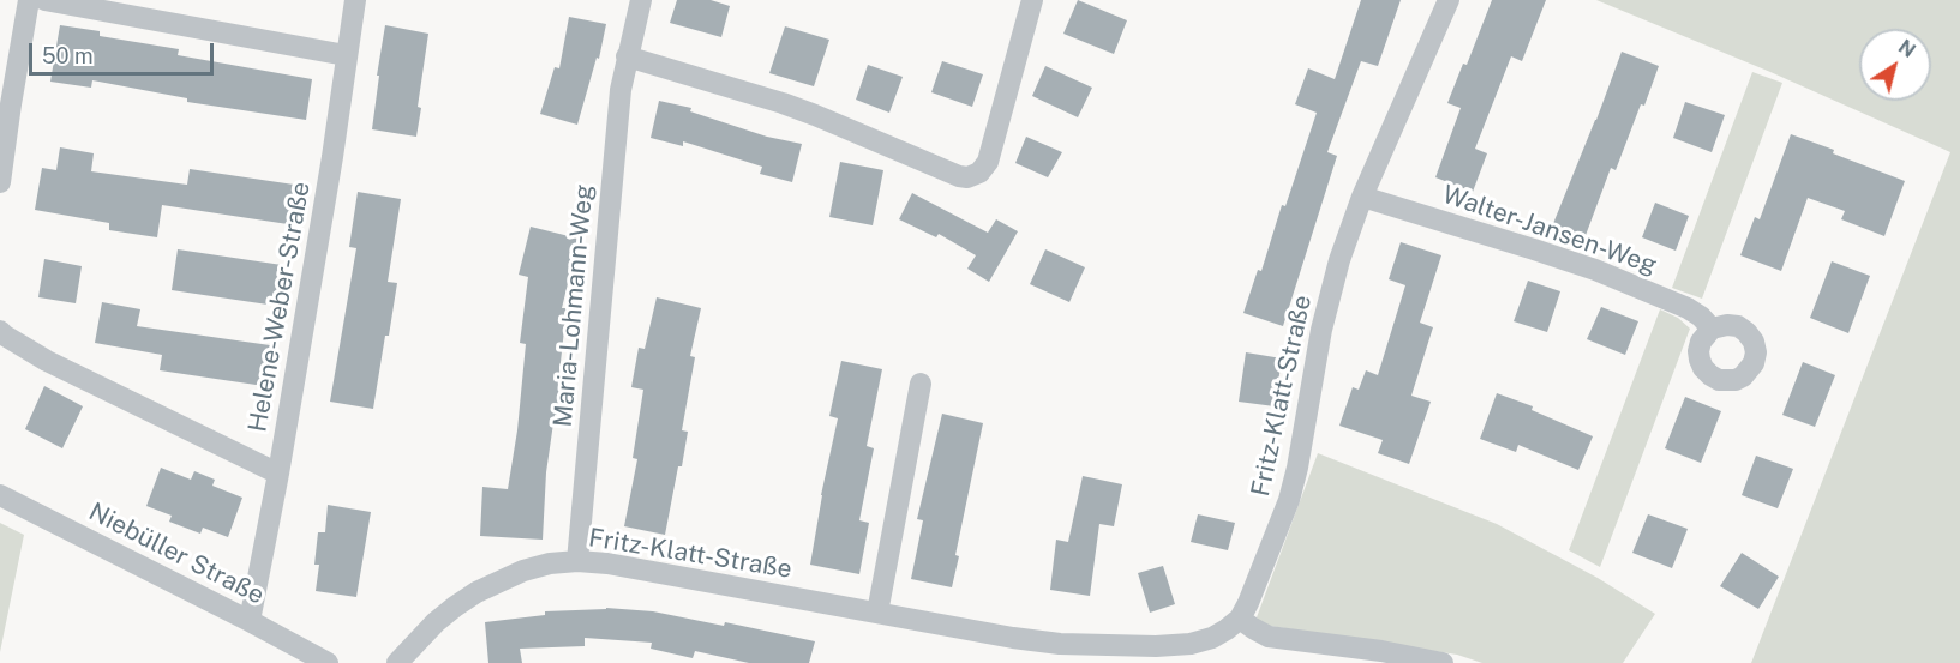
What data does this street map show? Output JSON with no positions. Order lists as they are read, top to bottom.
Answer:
{
  "streets": {
    "street": [
      "Walter-Jansen-Weg",
      "Maria-Lohmann-Weg",
      "Helene-Weber-Straße",
      "Fritz-Klatt-Straße",
      "Niebüller Straße"
    ]
  },
  "crossings": [
    ["Walter-Jansen-Weg", "Fritz-Klatt-Straße"],
    ["Maria-Lohmann-Weg", "Fritz-Klatt-Straße"],
    ["Helene-Weber-Straße", "Niebüller Straße"]
  ],
  "scale_bar": "50 m",
  "north": "top right"
}
